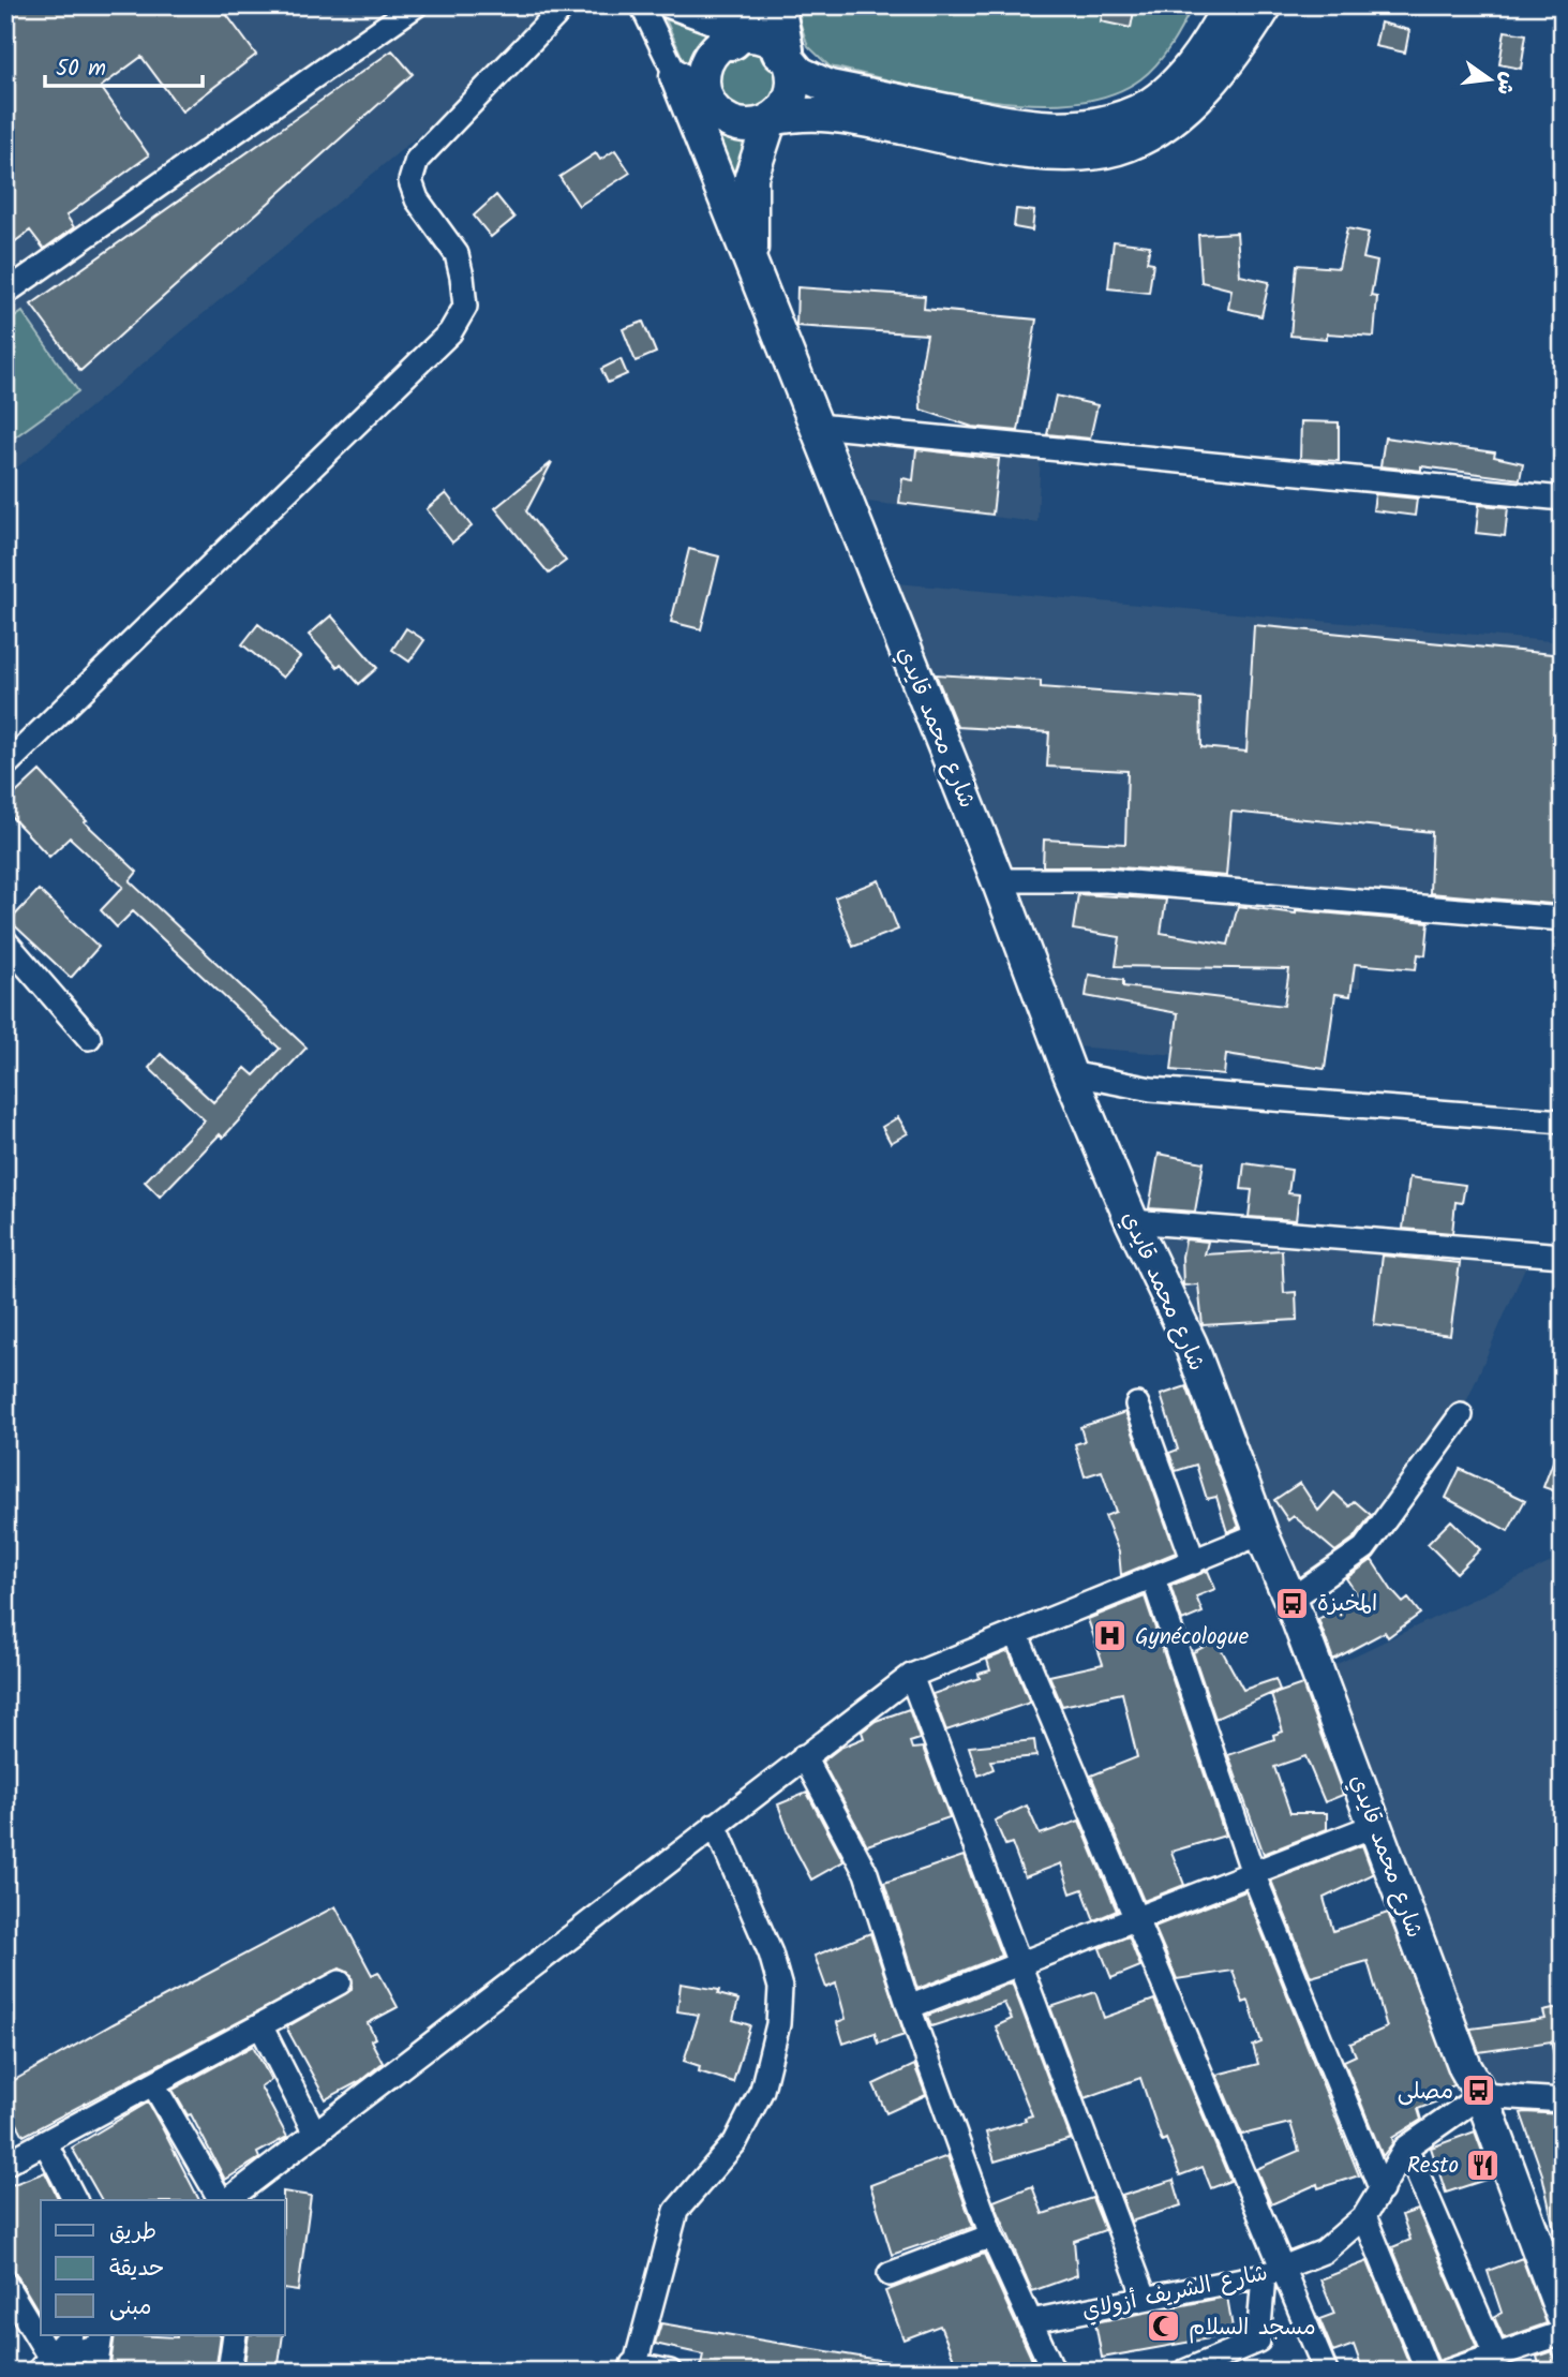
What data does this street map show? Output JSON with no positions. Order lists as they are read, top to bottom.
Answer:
{
  "streets": {
    "main road": ["شارع محمد قايدي"],
    "street": ["شارع الشريف أزولاي"]
  },
  "crossings": [
    ["شارع محمد قايدي", "شارع الشريف أزولاي"]
  ],
  "places": {
    "bus stop": ["المخبزة", "مصلى"],
    "hospital": ["Gynécologue"],
    "restaurant": ["Resto"],
    "mosque": ["مسجد السلام"]
  },
  "legend": ["طريق", "حديقة", "مبنى"],
  "scale_bar": "50 m",
  "north": "right"
}
